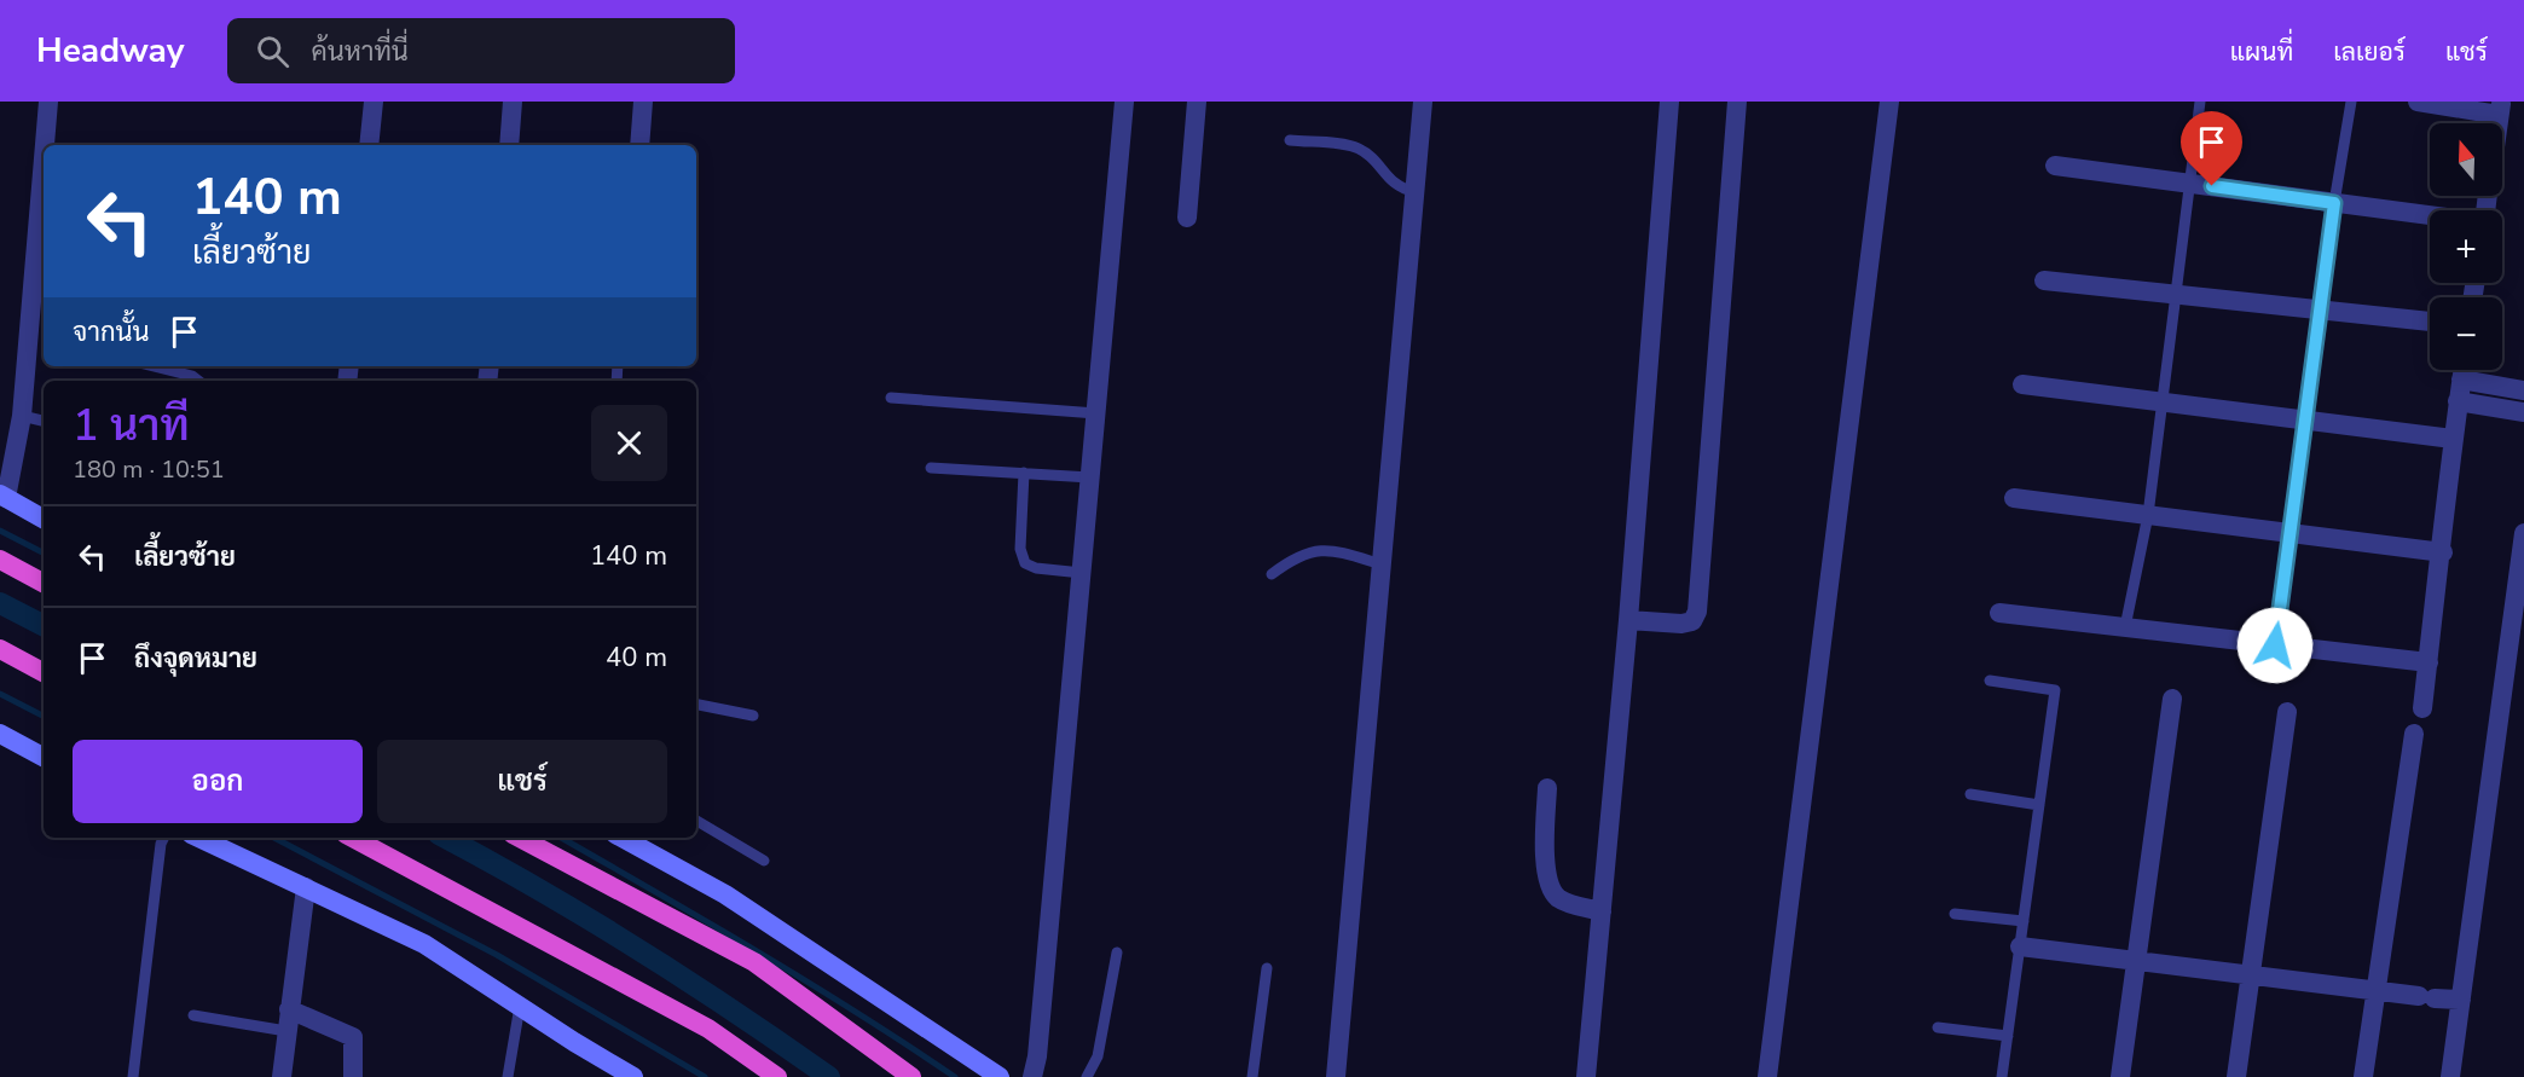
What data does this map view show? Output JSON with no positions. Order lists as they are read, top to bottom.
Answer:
{
  "north": "top",
  "page": {
    "header": "Headway",
    "search": "ค้นหาที่นี่",
    "nav": ["แผนที่", "เลเยอร์", "แชร์"],
    "map_buttons": ["+", "−"],
    "turn": ["140 m", "เลี้ยวซ้าย"],
    "then": "จากนั้น",
    "heading": ["1 นาที", "180 m · 10:51"],
    "list": [
      {
        "name": "เลี้ยวซ้าย",
        "value": "140 m"
      },
      {
        "name": "ถึงจุดหมาย",
        "value": "40 m"
      }
    ],
    "buttons": ["ออก", "แชร์"]
  }
}
